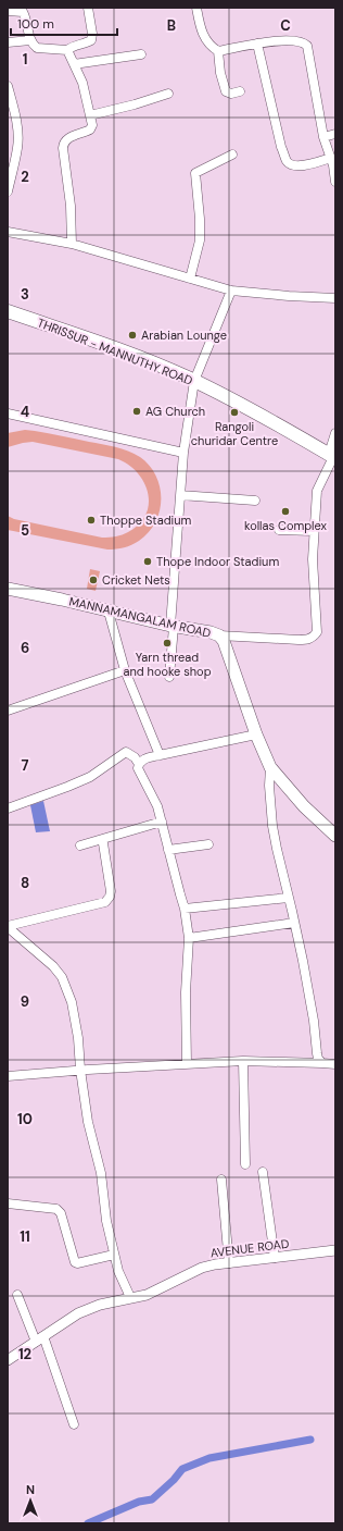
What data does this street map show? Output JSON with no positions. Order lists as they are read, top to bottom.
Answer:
{
  "streets": {
    "main road": ["THRISSUR - MANNUTHY ROAD", "MANNAMANGALAM ROAD"],
    "street": ["AVENUE ROAD"]
  },
  "places": [
    "Arabian Lounge",
    "AG Church",
    "Rangoli churidar Centre",
    "kollas Complex",
    "Thoppe Stadium",
    "Thope Indoor Stadium",
    "Cricket Nets",
    "Yarn thread and hooke shop"
  ],
  "scale_bar": "100 m",
  "north": "top",
  "grid": {
    "columns": ["B", "C"],
    "rows": [
      "1",
      "2",
      "3",
      "4",
      "5",
      "6",
      "7",
      "8",
      "9",
      "10",
      "11",
      "12"
    ]
  }
}
